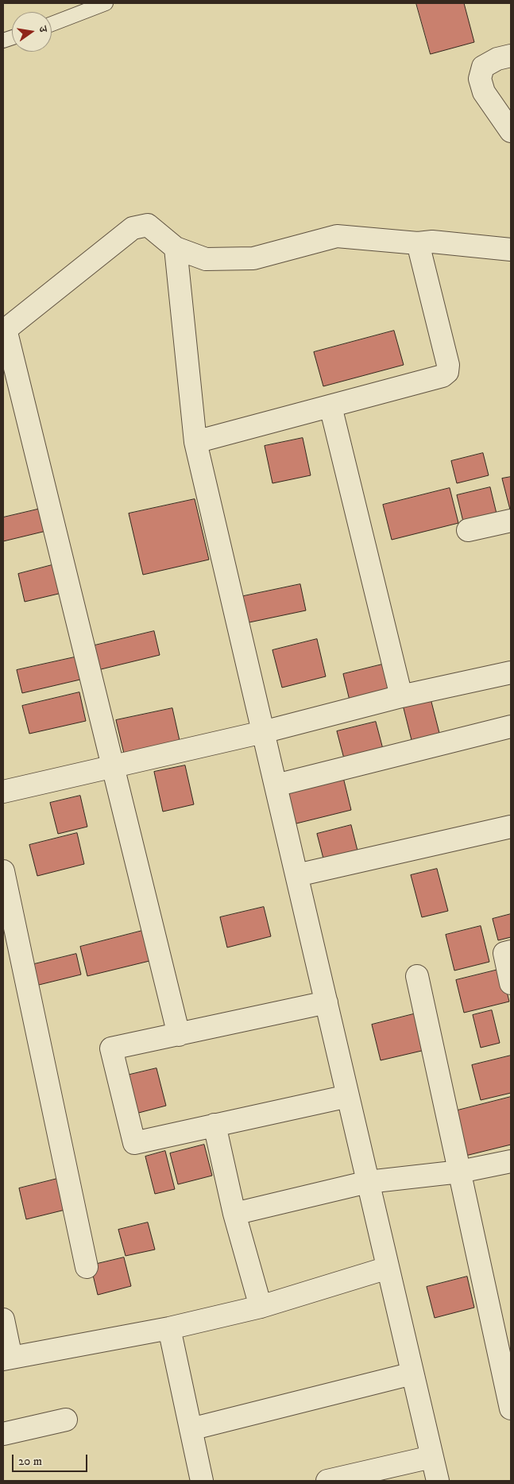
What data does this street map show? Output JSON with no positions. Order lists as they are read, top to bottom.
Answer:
{
  "scale_bar": "20 m",
  "north": "right"
}
